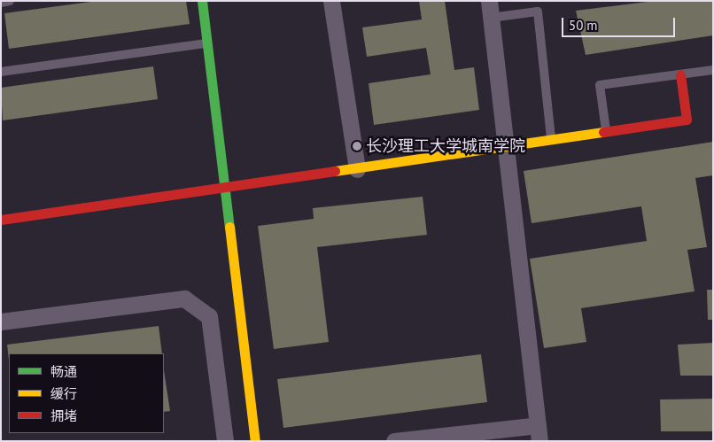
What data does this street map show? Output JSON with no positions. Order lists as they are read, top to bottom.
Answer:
{
  "places": ["长沙理工大学城南学院"],
  "legend": ["畅通", "缓行", "拥堵"],
  "scale_bar": "50 m"
}
